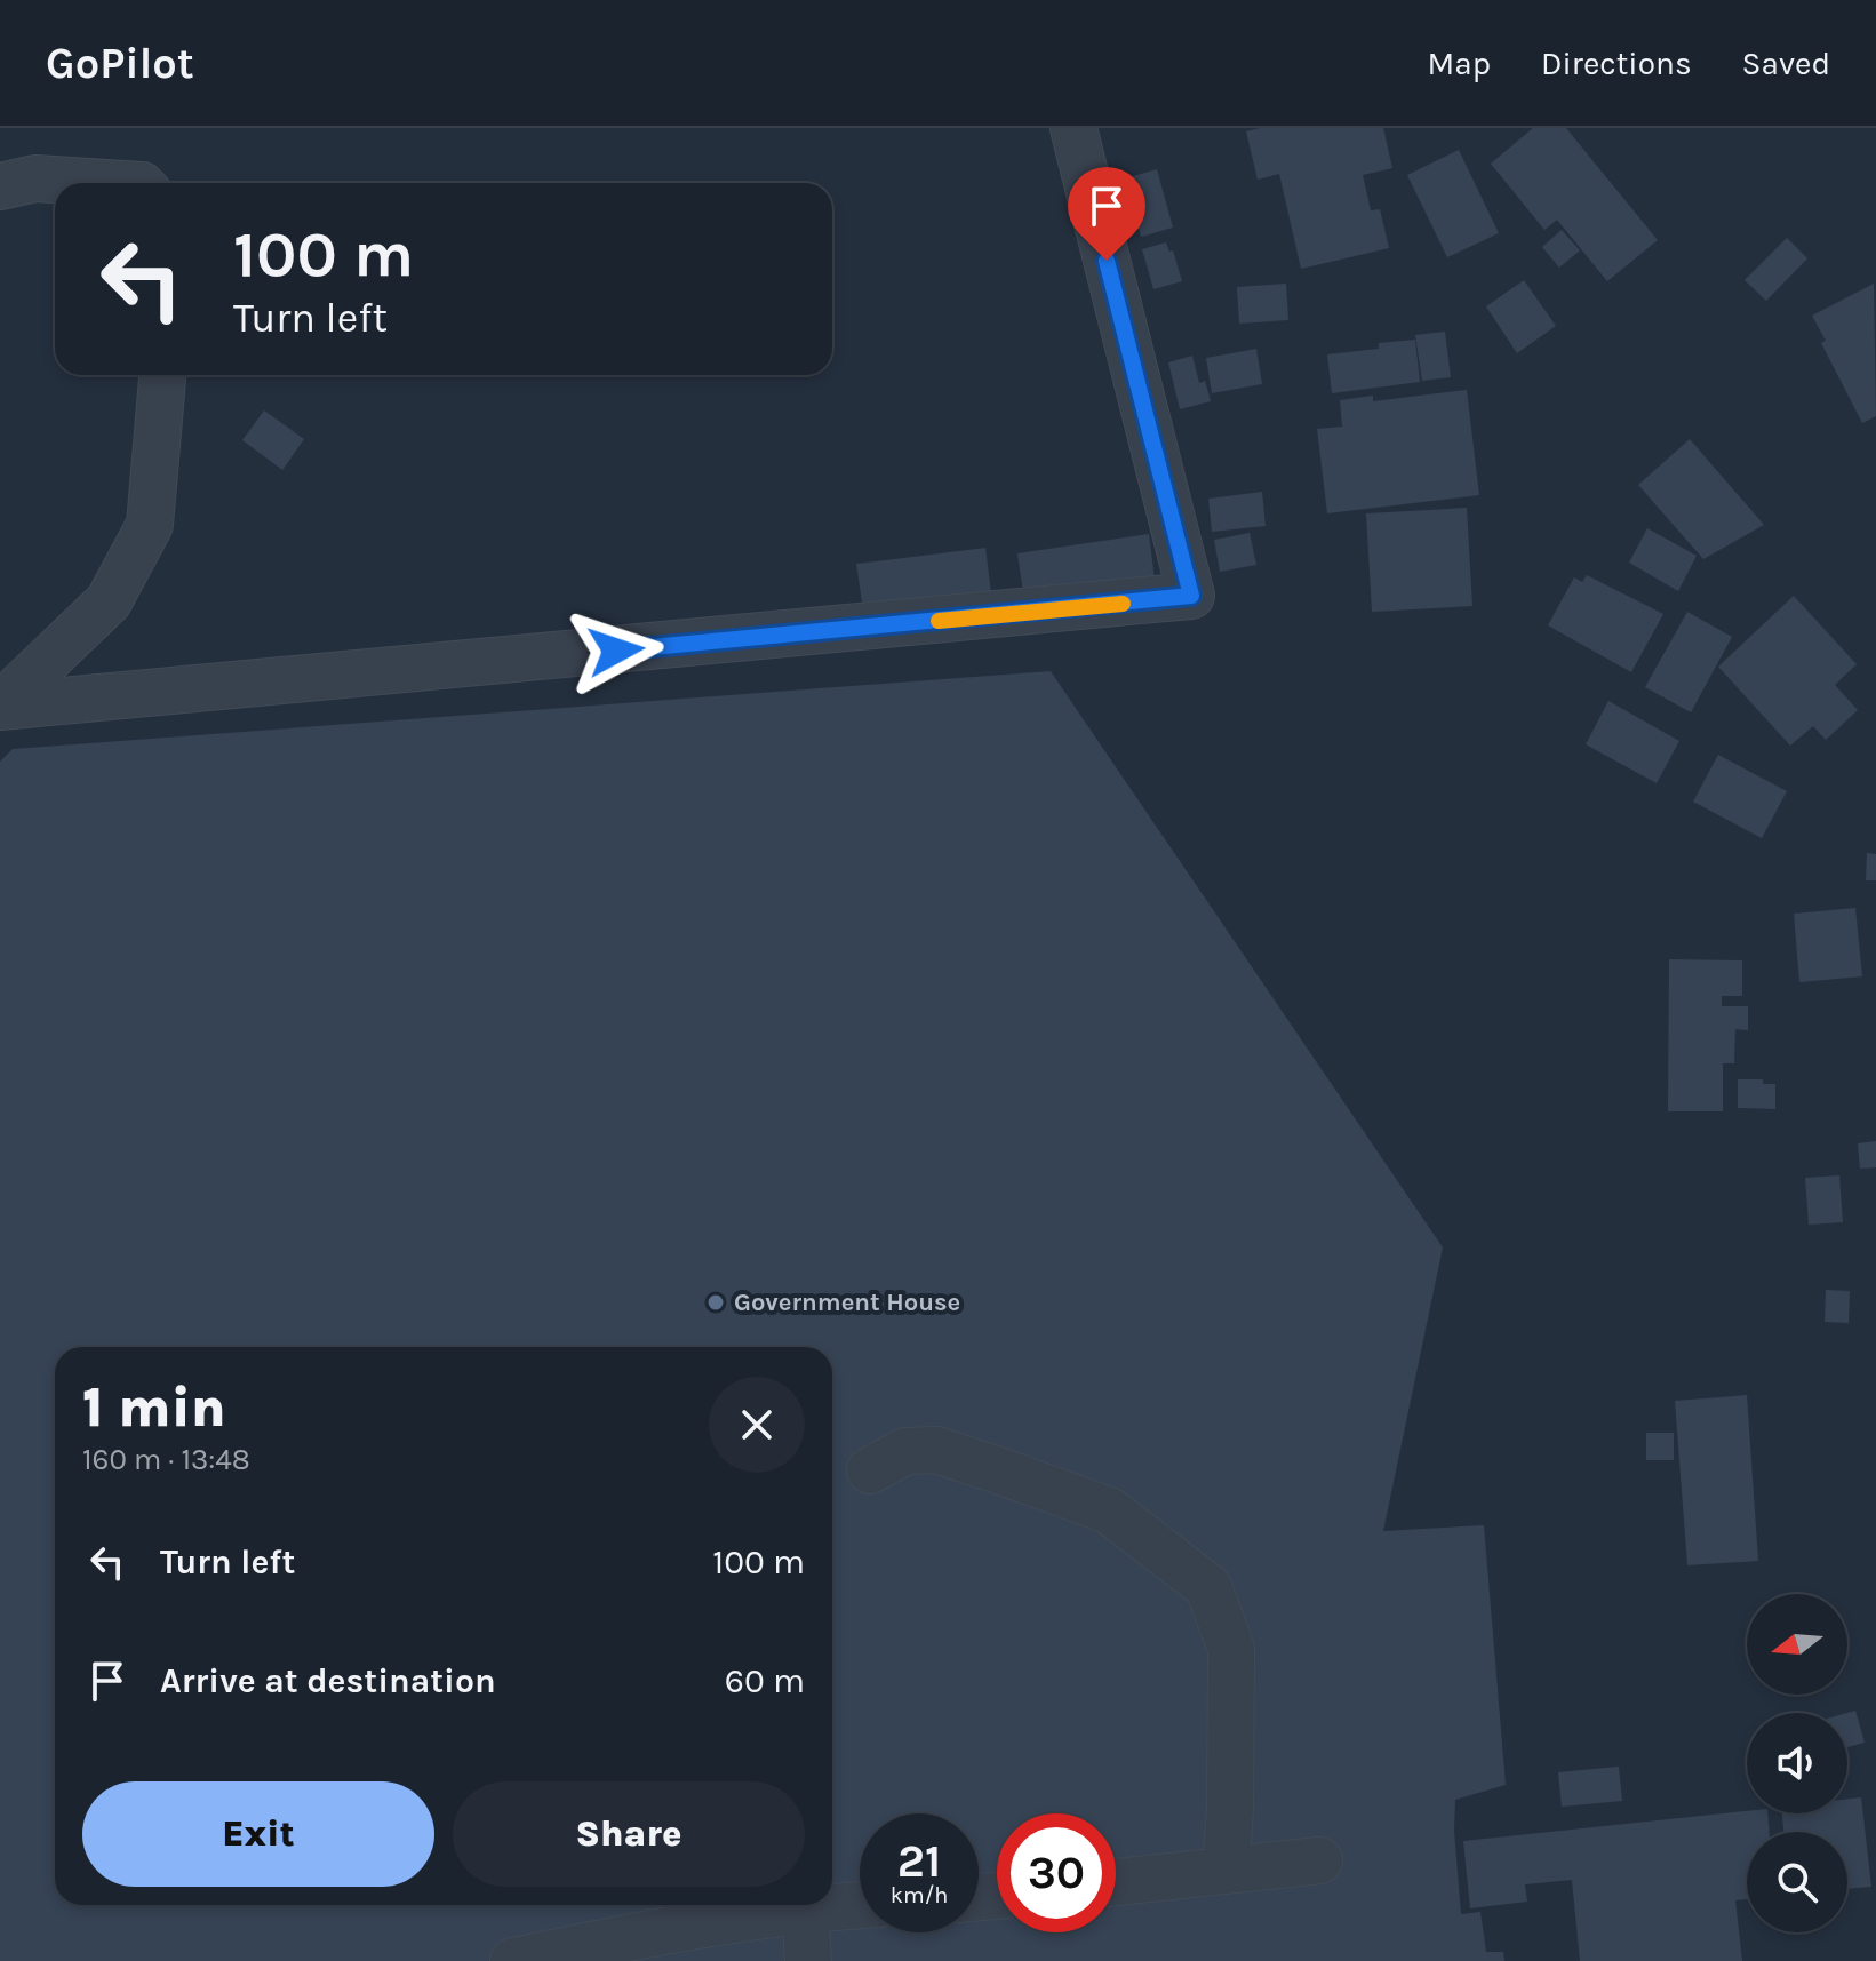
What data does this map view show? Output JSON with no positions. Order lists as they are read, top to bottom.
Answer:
{
  "places": ["Government House"],
  "north": "left",
  "page": {
    "header": "GoPilot",
    "nav": ["Map", "Directions", "Saved"],
    "turn": ["100 m", "Turn left"],
    "heading": ["1 min", "160 m · 13:48"],
    "list": [
      {
        "name": "Turn left",
        "value": "100 m"
      },
      {
        "name": "Arrive at destination",
        "value": "60 m"
      }
    ],
    "buttons": ["Exit", "Share"],
    "speed": "21 km/h",
    "limit": "30"
  }
}
